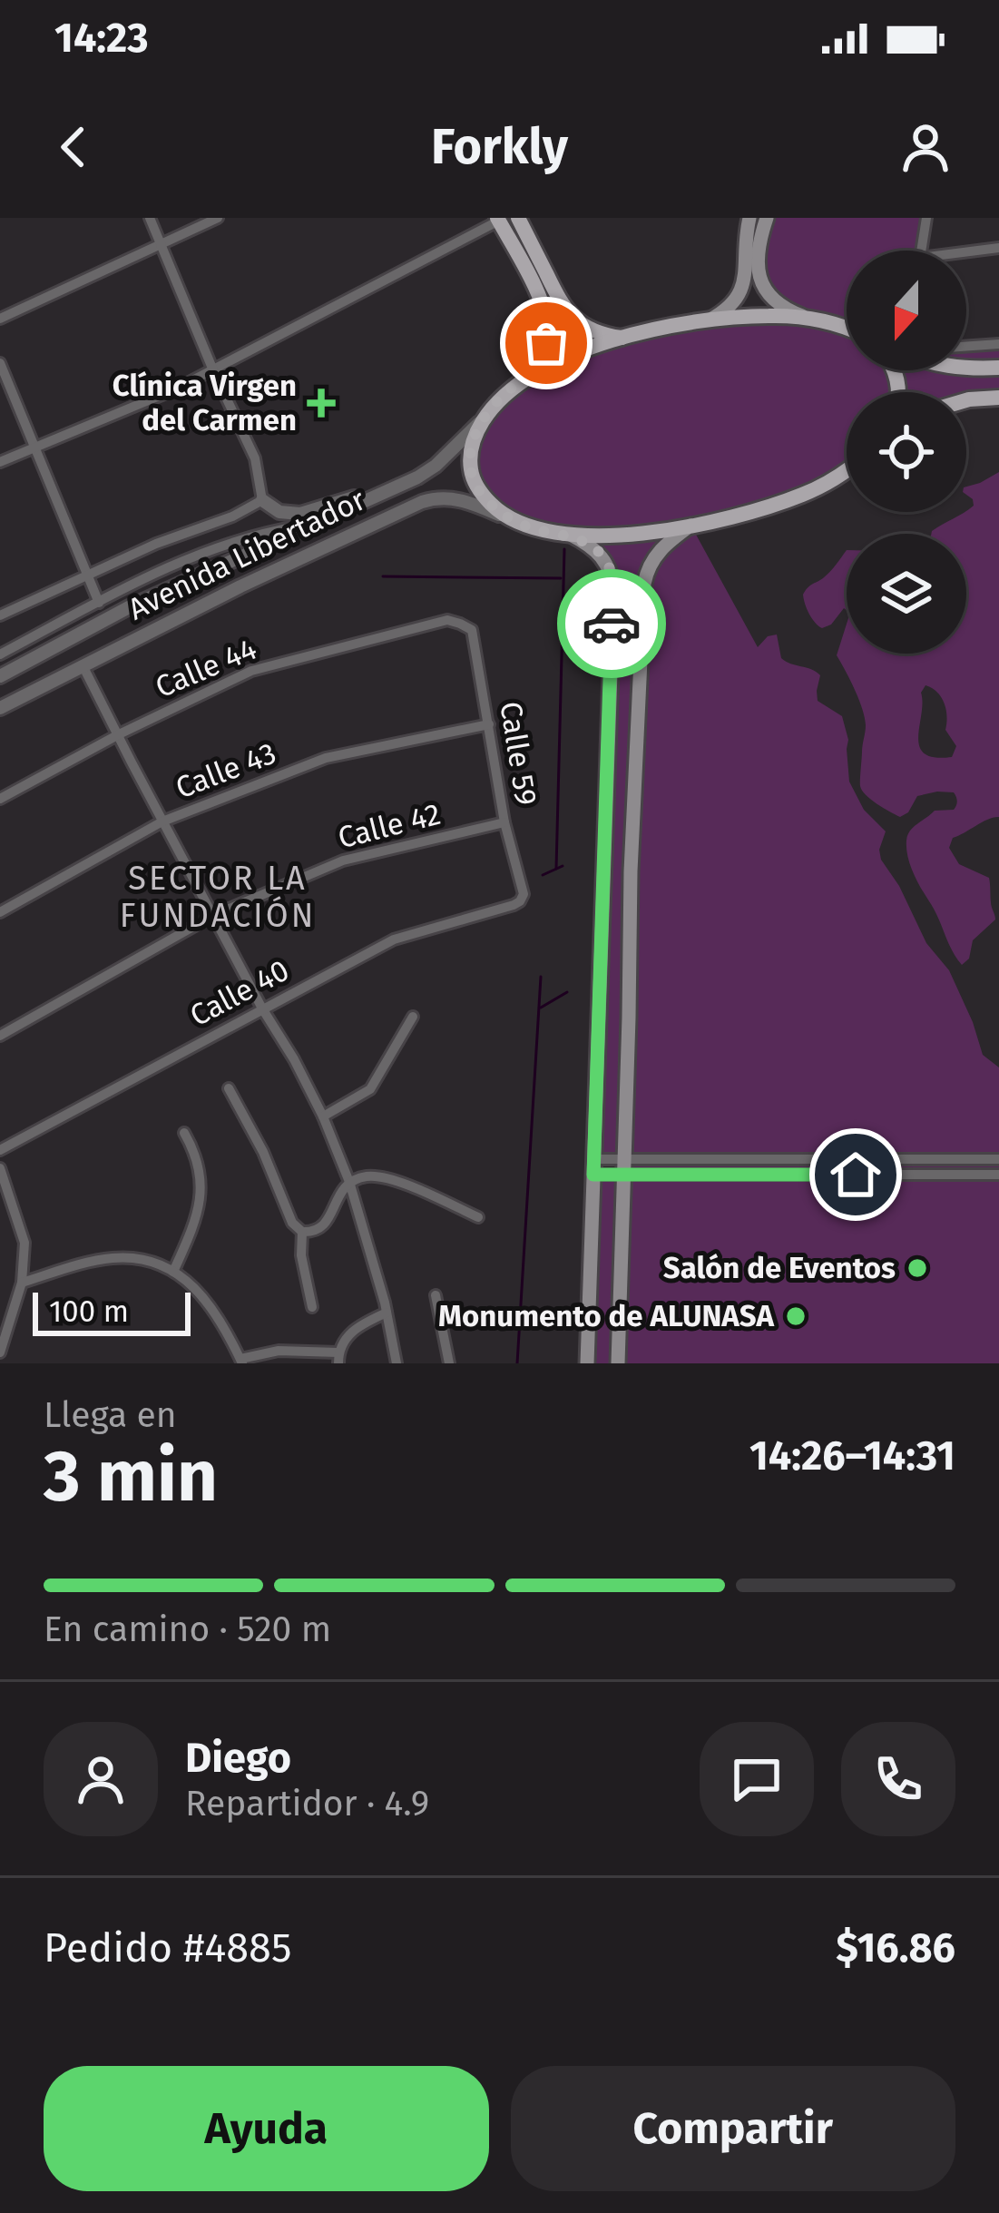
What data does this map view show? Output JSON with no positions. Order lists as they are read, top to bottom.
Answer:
{
  "streets": {
    "street": [
      "Avenida Libertador",
      "Calle 44",
      "Calle 59",
      "Calle 43",
      "Calle 42",
      "Calle 40"
    ]
  },
  "crossings": [
    ["Calle 44", "Calle 59"],
    ["Calle 59", "Calle 43"],
    ["Calle 59", "Calle 42"],
    ["Calle 59", "Calle 40"]
  ],
  "districts": ["SECTOR LA FUNDACIÓN"],
  "places": {
    "health": ["Clínica Virgen del Carmen"],
    "other": ["Salón de Eventos", "Monumento de ALUNASA"]
  },
  "scale_bar": "100 m",
  "north": "bottom",
  "page": {
    "status": "14:23",
    "header": "Forkly",
    "scale": "100 m",
    "heading": ["3 min", "Llega en", "14:26–14:31"],
    "panel": [
      "Diego",
      "Repartidor · 4.9",
      "Pedido #4885",
      "$16.86"
    ],
    "bar": "En camino · 520 m",
    "buttons": ["Ayuda", "Compartir"]
  }
}
